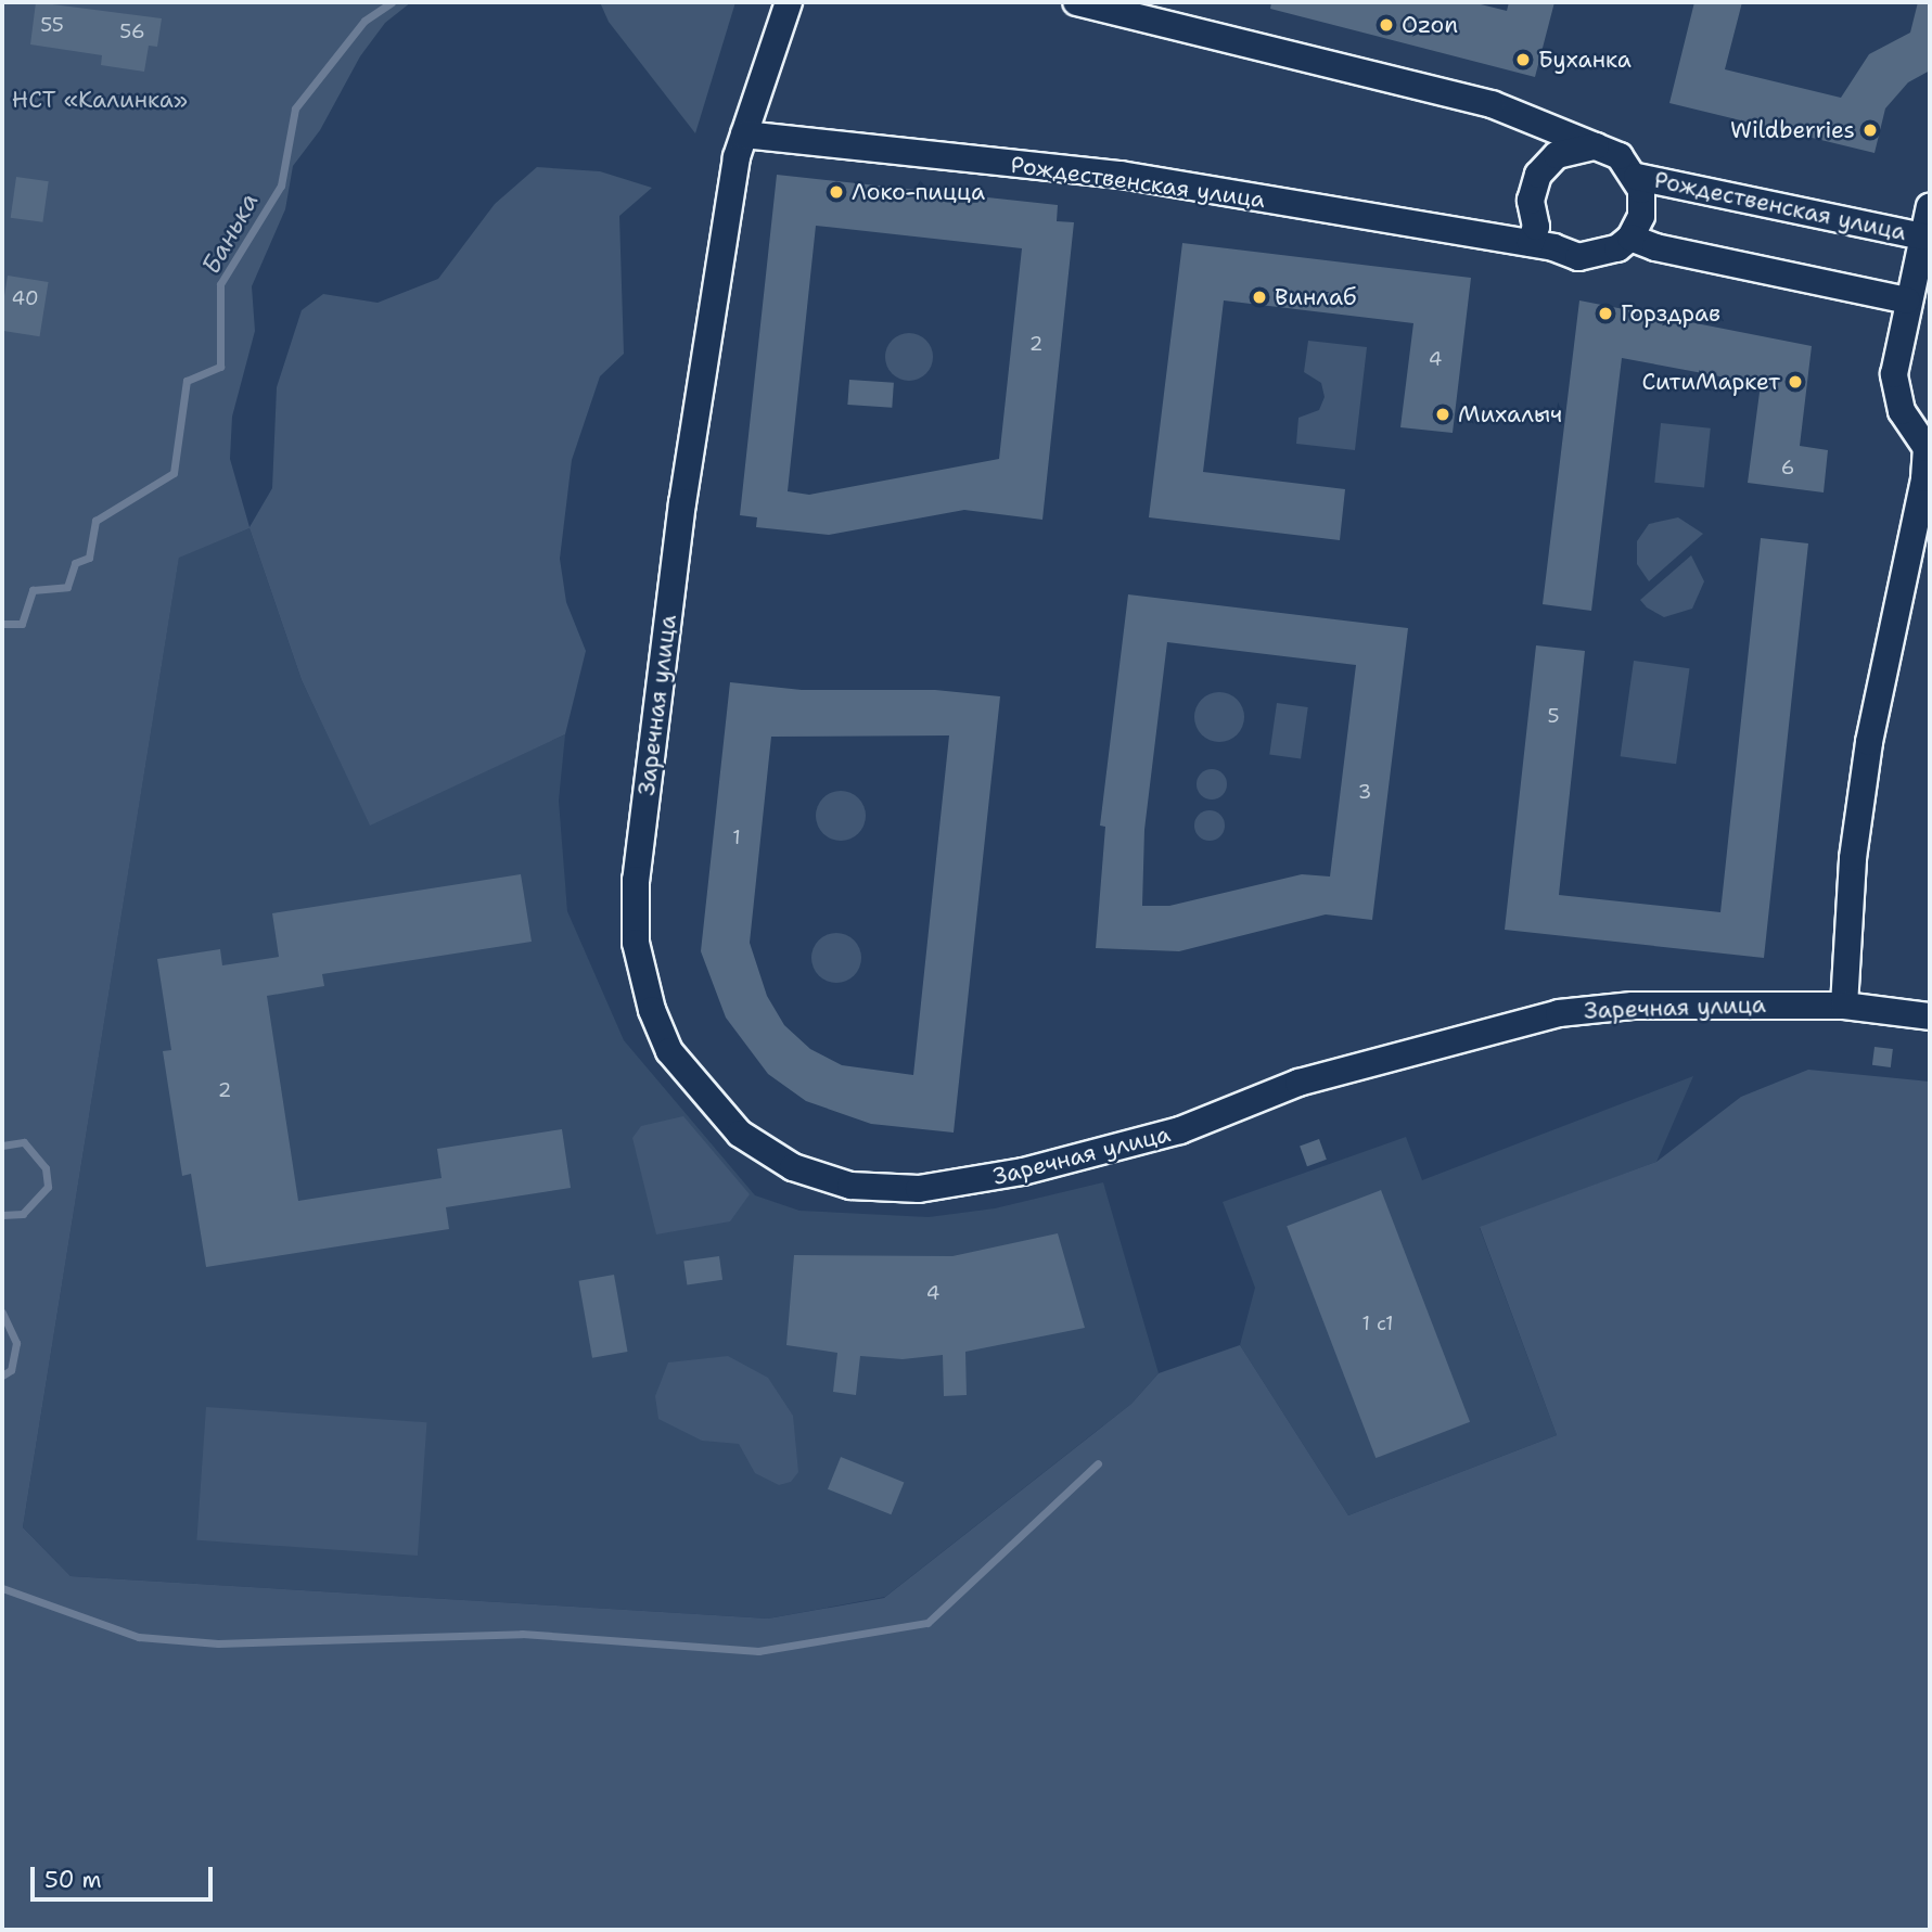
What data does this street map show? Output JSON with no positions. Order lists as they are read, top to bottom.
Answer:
{
  "streets": {
    "street": ["Рождественская улица", "Заречная улица"]
  },
  "crossings": [
    ["Рождественская улица", "Заречная улица"]
  ],
  "water": ["Банька"],
  "parks": ["НСТ «Калинка»"],
  "places": [
    "Ozon",
    "Буханка",
    "Wildberries",
    "Локо-пицца",
    "Винлаб",
    "Горздрав",
    "СитиМаркет",
    "Михалыч"
  ],
  "house_numbers": [
    "55",
    "56",
    "40",
    "2",
    "4",
    "6",
    "5",
    "3",
    "1",
    "2",
    "4",
    "1 с1"
  ],
  "scale_bar": "50 m"
}
